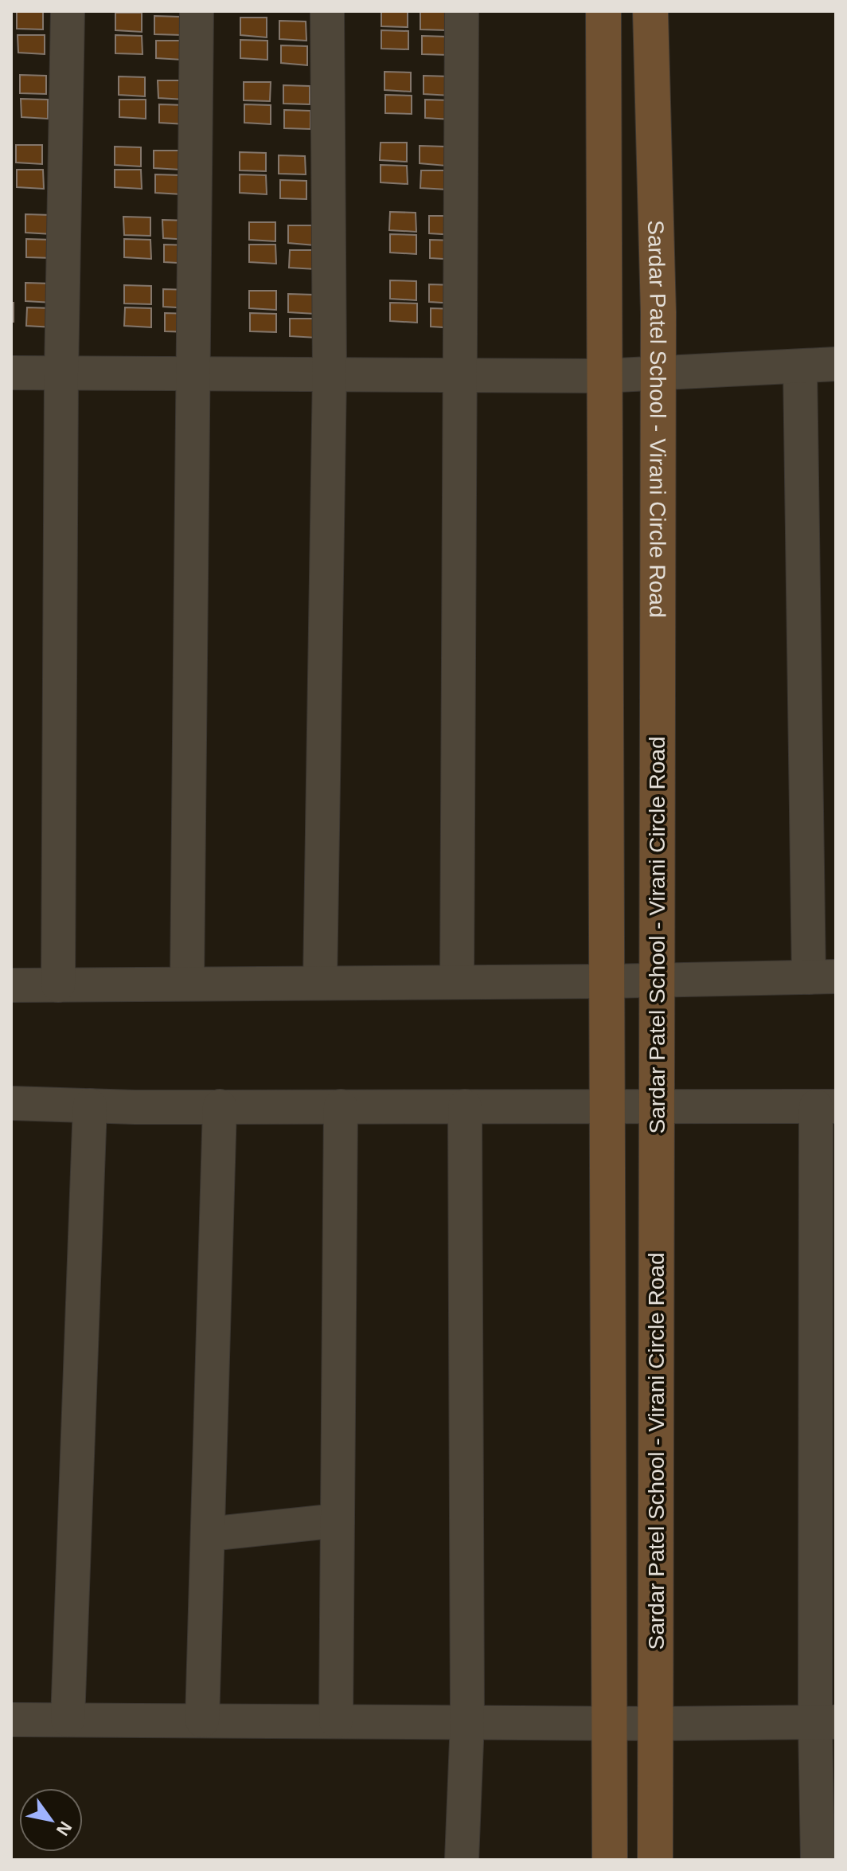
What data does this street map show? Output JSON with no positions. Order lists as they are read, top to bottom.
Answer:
{
  "streets": {
    "street": ["Sardar Patel School - Virani Circle Road"]
  },
  "north": "bottom right"
}
